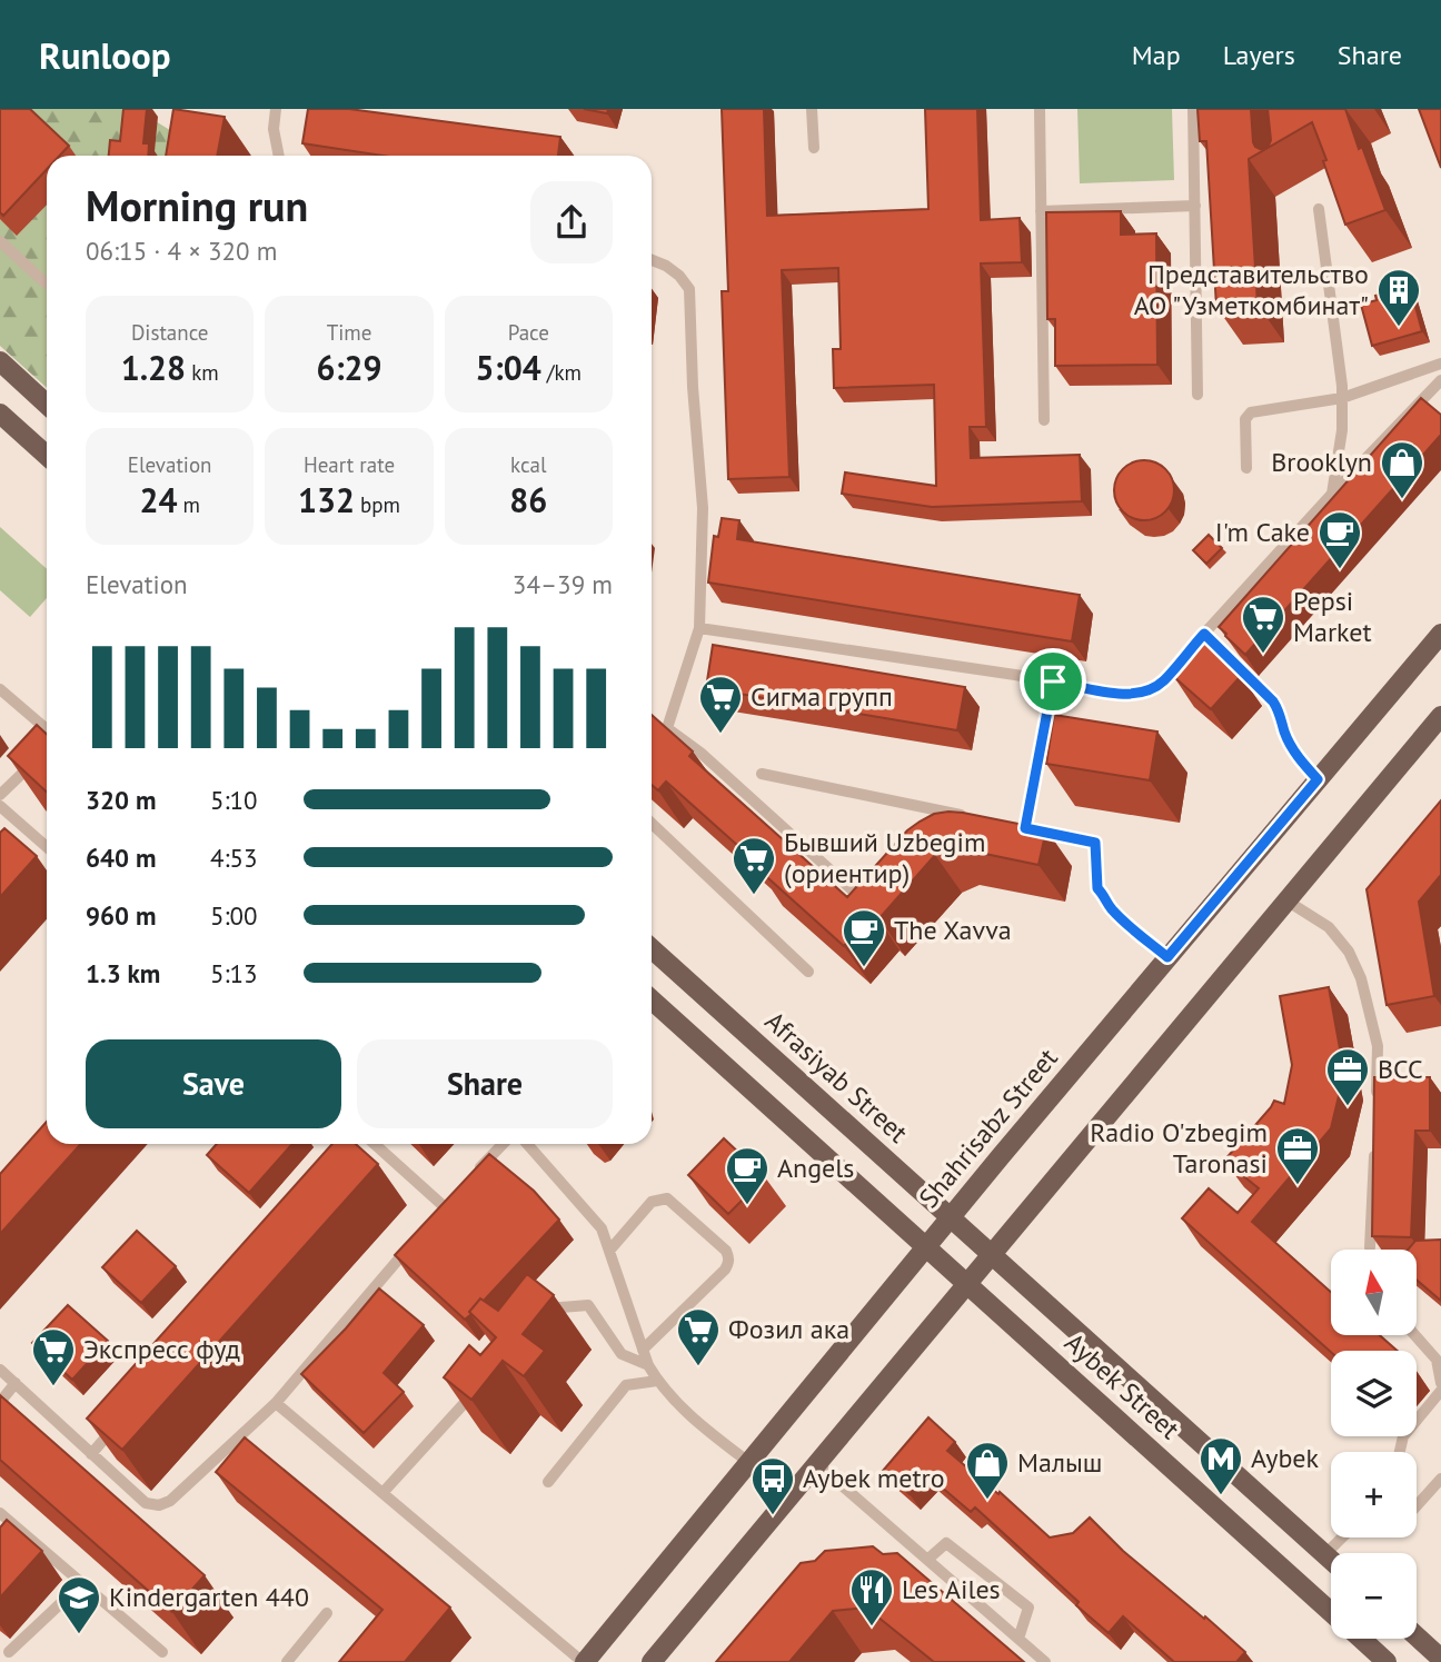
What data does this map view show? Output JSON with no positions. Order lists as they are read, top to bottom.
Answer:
{
  "streets": {
    "main road": ["Afrasiyab Street", "Shahrisabz Street", "Aybek Street"]
  },
  "crossings": [
    ["Afrasiyab Street", "Shahrisabz Street"],
    ["Afrasiyab Street", "Aybek Street"]
  ],
  "places": {
    "building": ["Представительство АО \"Узметкомбинат\""],
    "shop": ["Brooklyn", "Малыш"],
    "cafe": ["I'm Cake", "The Xavva", "Angels"],
    "supermarket": [
      "Pepsi Market",
      "Сигма групп",
      "Бывший Uzbegim (ориентир)",
      "Фозил ака",
      "Экспресс фуд"
    ],
    "office": ["BCC", "Radio O'zbegim Taronasi"],
    "metro station": ["Aybek"],
    "bus stop": ["Aybek metro"],
    "restaurant": ["Les Ailes"],
    "school or university": ["Kindergarten 440"]
  },
  "north": "top",
  "page": {
    "header": "Runloop",
    "nav": ["Map", "Layers", "Share"],
    "heading": ["Morning run", "06:15 · 4 × 320 m"],
    "stats": [
      ["Distance", "1.28 km"],
      ["Time", "6:29"],
      ["Pace", "5:04 /km"],
      ["Elevation", "24 m"],
      ["Heart rate", "132 bpm"],
      ["kcal", "86"]
    ],
    "chart": ["Elevation", "34–39 m"],
    "list": [
      {
        "name": "320 m",
        "note": "5:10"
      },
      {
        "name": "640 m",
        "note": "4:53"
      },
      {
        "name": "960 m",
        "note": "5:00"
      },
      {
        "name": "1.3 km",
        "note": "5:13"
      }
    ],
    "buttons": ["Save", "Share"],
    "map_buttons": ["+", "−"]
  }
}
